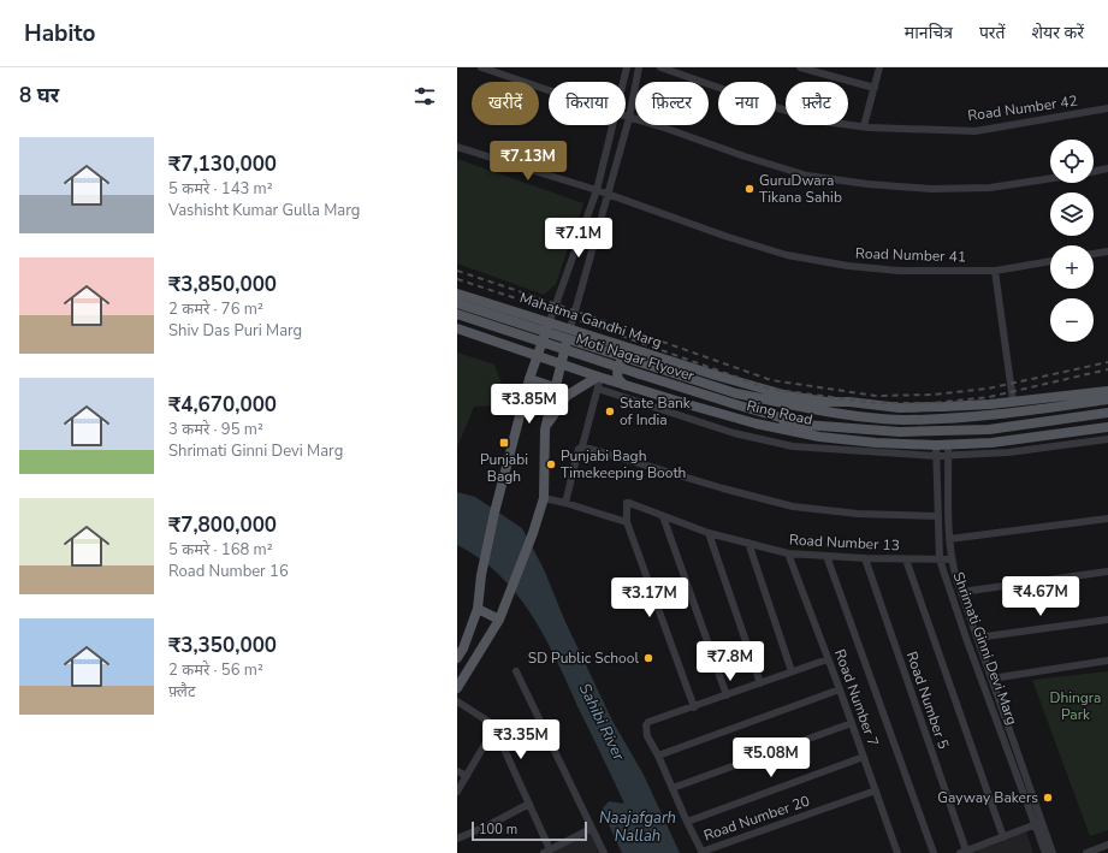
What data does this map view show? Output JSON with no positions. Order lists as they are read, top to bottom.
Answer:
{
  "streets": {
    "main road": ["Mahatma Gandhi Marg", "Moti Nagar Flyover", "Ring Road"],
    "street": [
      "Road Number 42",
      "Road Number 41",
      "Road Number 13",
      "Shrimati Ginni Devi Marg",
      "Road Number 7",
      "Road Number 5",
      "Road Number 20"
    ]
  },
  "crossings": [
    ["Mahatma Gandhi Marg", "Ring Road"],
    ["Ring Road", "Shrimati Ginni Devi Marg"],
    ["Road Number 13", "Shrimati Ginni Devi Marg"],
    ["Road Number 13", "Road Number 7"],
    ["Road Number 13", "Road Number 5"],
    ["Road Number 7", "Road Number 20"]
  ],
  "water": ["Sahibi River", "Naajafgarh Nallah"],
  "parks": ["Dhingra Park"],
  "places": {
    "other": [
      "GuruDwara Tikana Sahib",
      "State Bank of India",
      "Punjabi Bagh Timekeeping Booth",
      "SD Public School",
      "Gayway Bakers"
    ],
    "transit": ["Punjabi Bagh"]
  },
  "scale_bar": "100 m",
  "page": {
    "header": "Habito",
    "nav": ["मानचित्र", "परतें", "शेयर करें"],
    "heading": "8 घर",
    "chip": [
      "खरीदें",
      "किराया",
      "फ़िल्टर",
      "नया",
      "फ़्लैट"
    ],
    "list": [
      {
        "name": "₹7,130,000",
        "note": "5 कमरे · 143 m² · Vashisht Kumar Gulla Marg"
      },
      {
        "name": "₹3,850,000",
        "note": "2 कमरे · 76 m² · Shiv Das Puri Marg"
      },
      {
        "name": "₹4,670,000",
        "note": "3 कमरे · 95 m² · Shrimati Ginni Devi Marg"
      },
      {
        "name": "₹7,800,000",
        "note": "5 कमरे · 168 m² · Road Number 16"
      },
      {
        "name": "₹3,350,000",
        "note": "2 कमरे · 56 m² · फ़्लैट"
      }
    ],
    "map_buttons": ["+", "−"],
    "price": [
      "₹7.13M",
      "₹7.1M",
      "₹3.85M",
      "₹4.67M",
      "₹3.17M",
      "₹7.8M",
      "₹3.35M",
      "₹5.08M"
    ],
    "scale": "100 m"
  }
}
